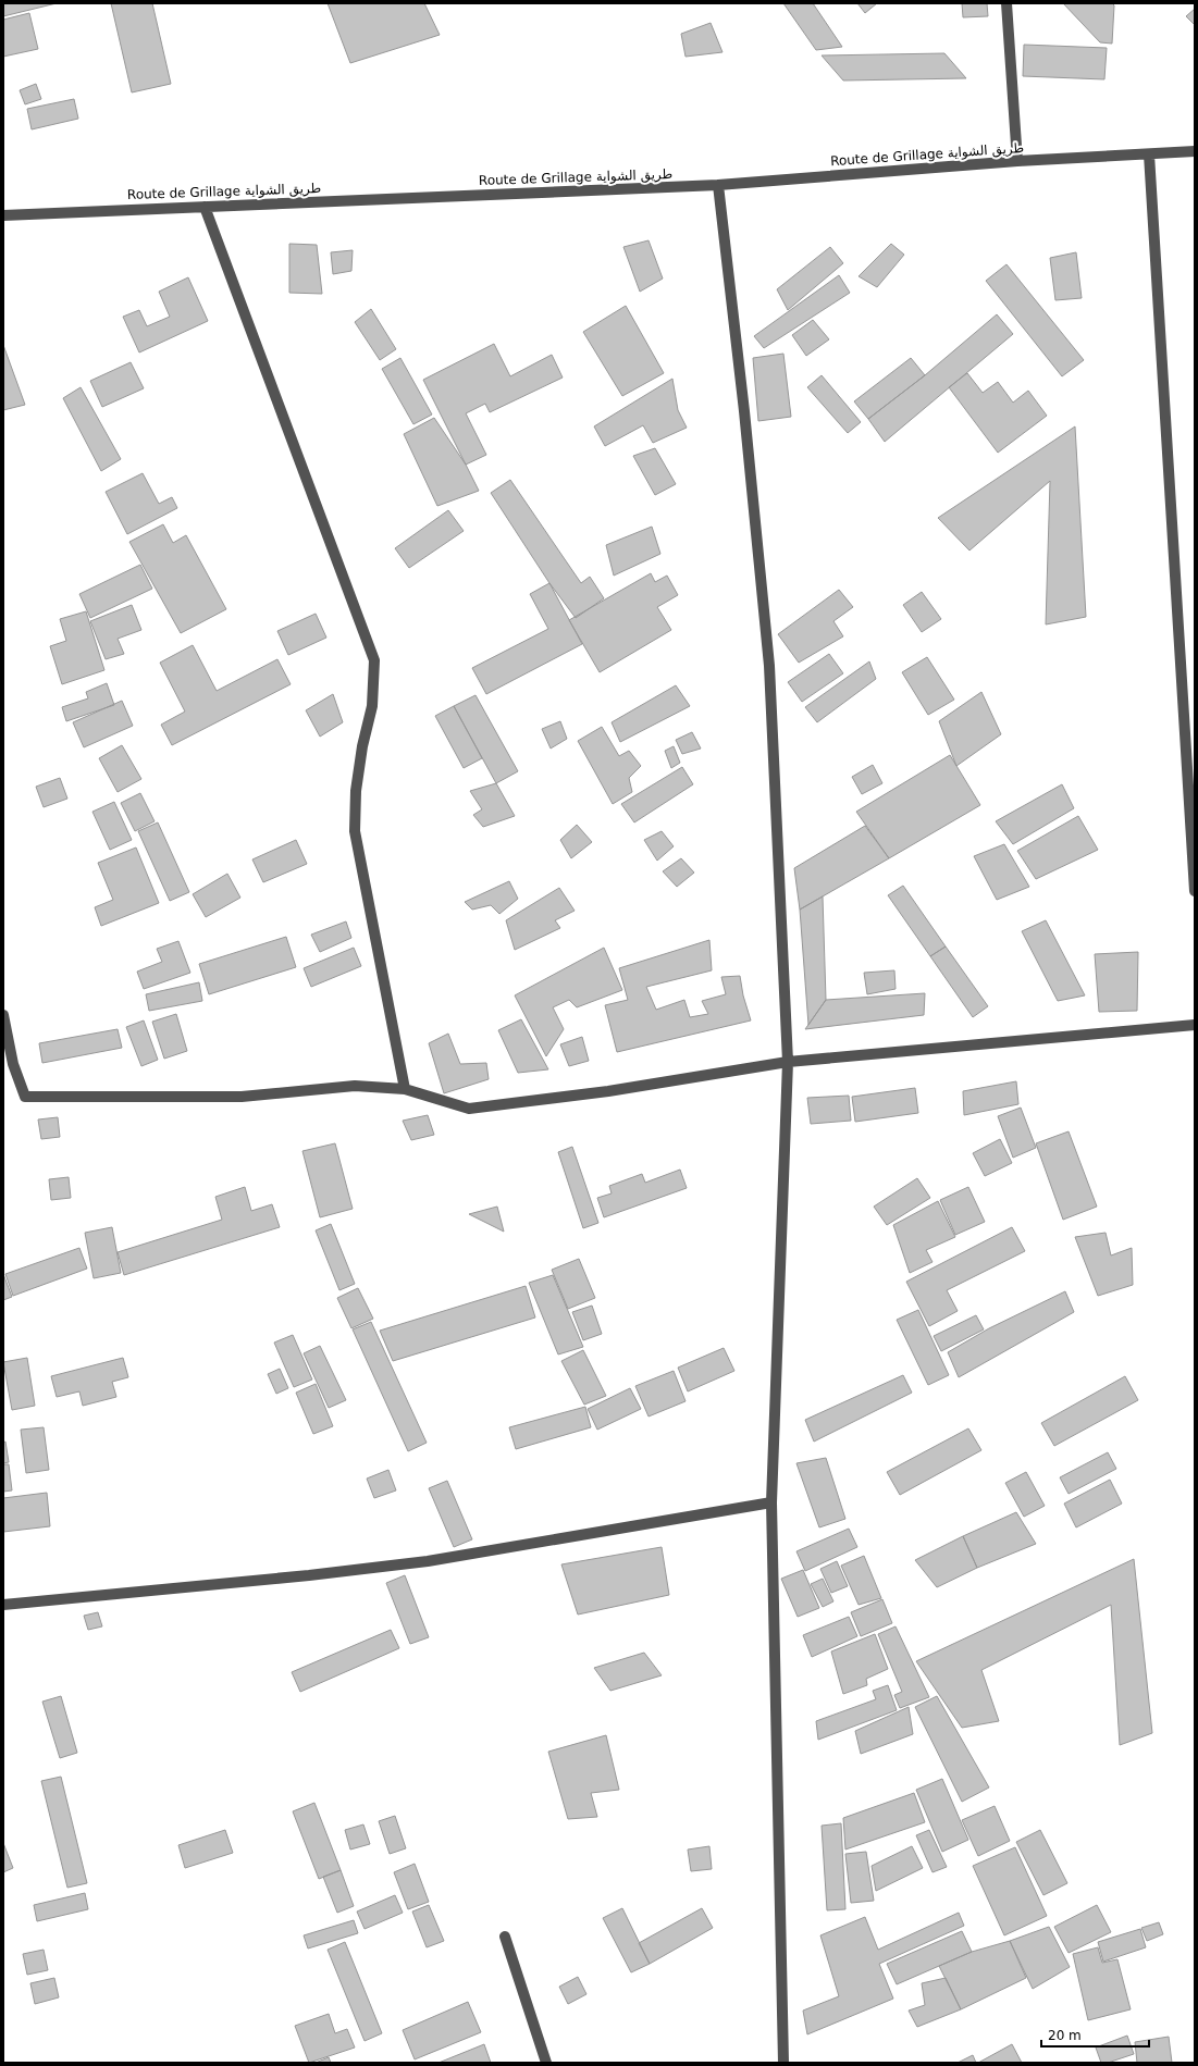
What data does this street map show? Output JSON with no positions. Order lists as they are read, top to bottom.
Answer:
{
  "streets": {
    "street": ["Route de Grillage طريق الشواية"]
  },
  "scale_bar": "20 m"
}
